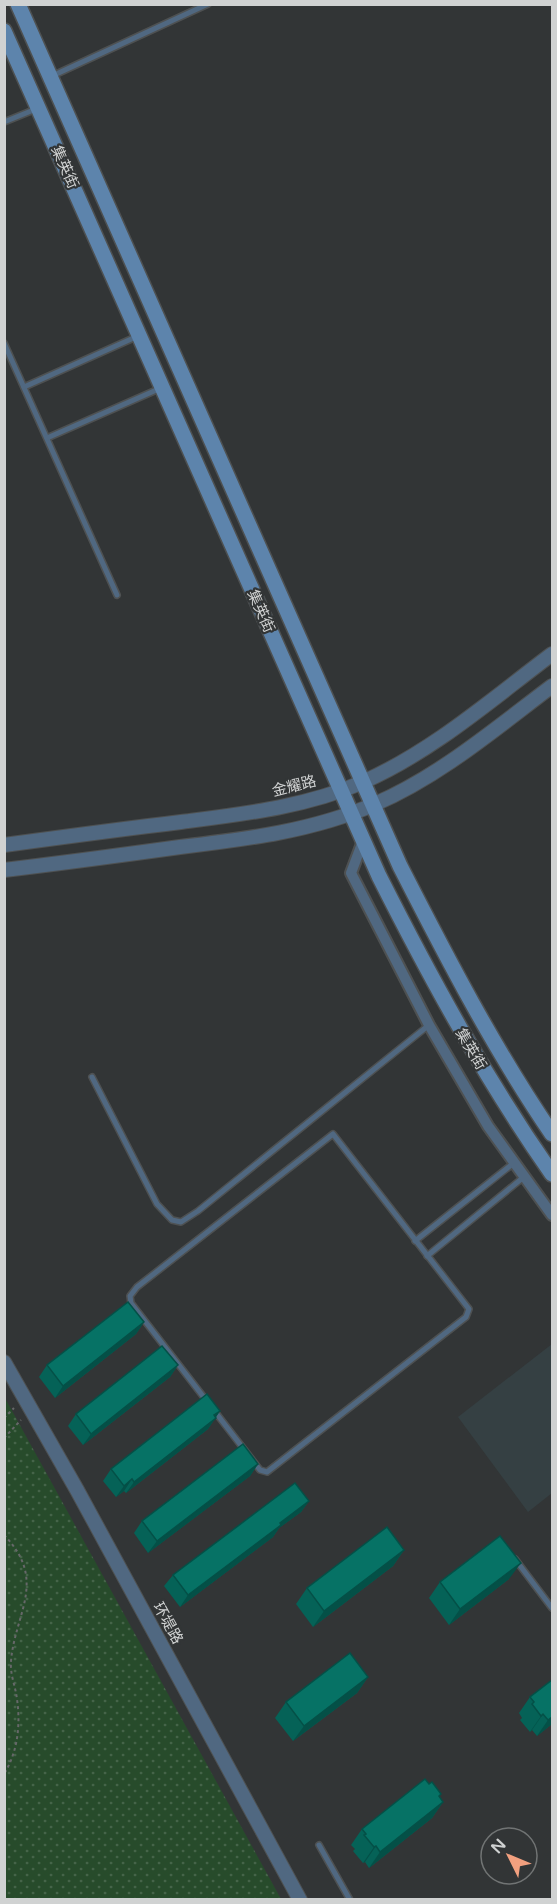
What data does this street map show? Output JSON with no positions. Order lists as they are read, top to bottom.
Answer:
{
  "streets": {
    "main road": ["集英街"],
    "street": ["金耀路", "环堤路"]
  },
  "crossings": [
    ["集英街", "金耀路"]
  ],
  "north": "top left"
}
